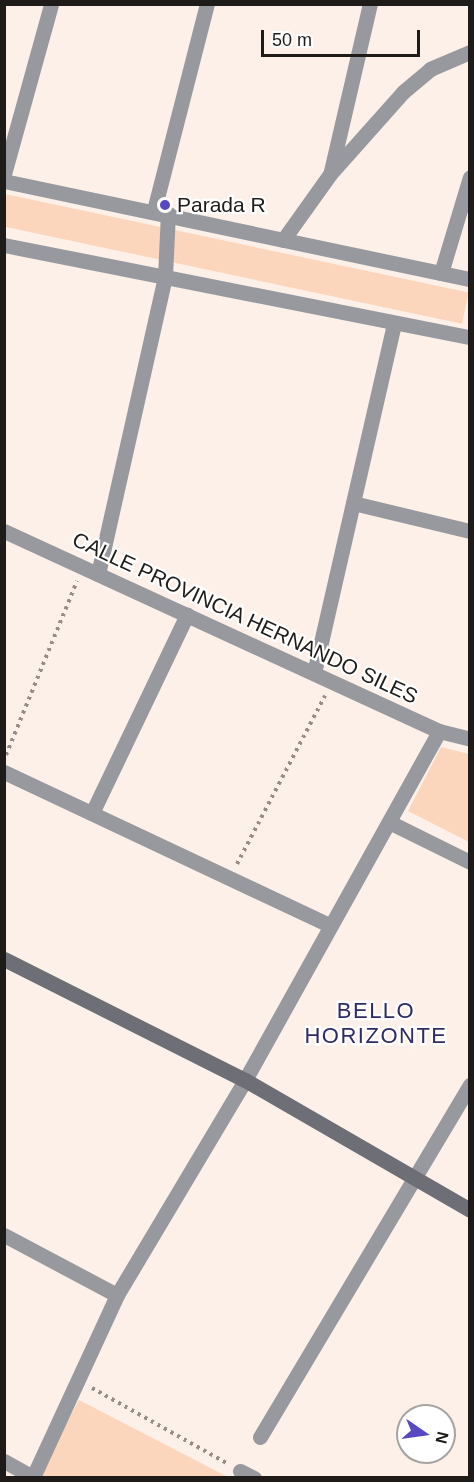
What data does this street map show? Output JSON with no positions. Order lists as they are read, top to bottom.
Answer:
{
  "streets": {
    "street": ["CALLE PROVINCIA HERNANDO SILES"]
  },
  "districts": ["BELLO HORIZONTE"],
  "places": ["Parada R"],
  "scale_bar": "50 m",
  "north": "right"
}
